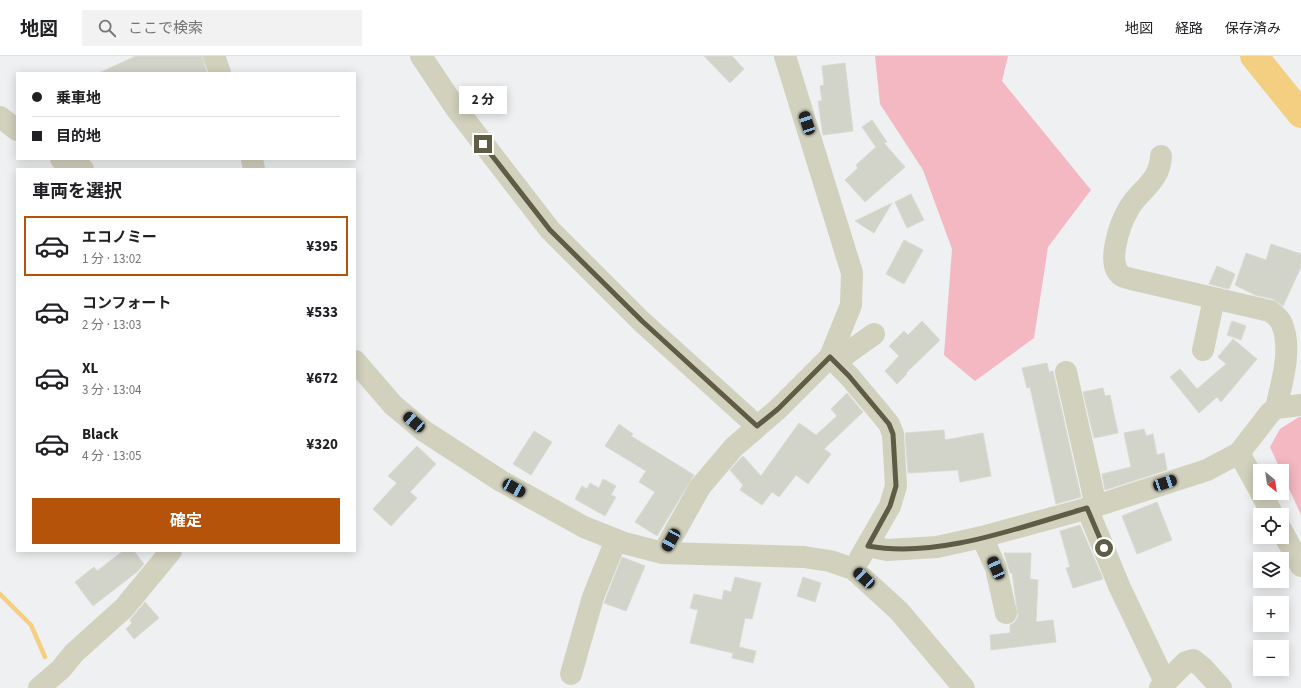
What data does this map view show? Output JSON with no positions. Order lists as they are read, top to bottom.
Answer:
{
  "north": "bottom right",
  "page": {
    "header": "地図",
    "search": "ここで検索",
    "nav": ["地図", "経路", "保存済み"],
    "banner": ["乗車地", "目的地"],
    "bubble": "2 分",
    "heading": "車両を選択",
    "list": [
      {
        "name": "エコノミー",
        "note": "1 分 · 13:02",
        "value": "¥395"
      },
      {
        "name": "コンフォート",
        "note": "2 分 · 13:03",
        "value": "¥533"
      },
      {
        "name": "XL",
        "note": "3 分 · 13:04",
        "value": "¥672"
      },
      {
        "name": "Black",
        "note": "4 分 · 13:05",
        "value": "¥320"
      }
    ],
    "map_buttons": ["+", "−"],
    "buttons": "確定"
  }
}
